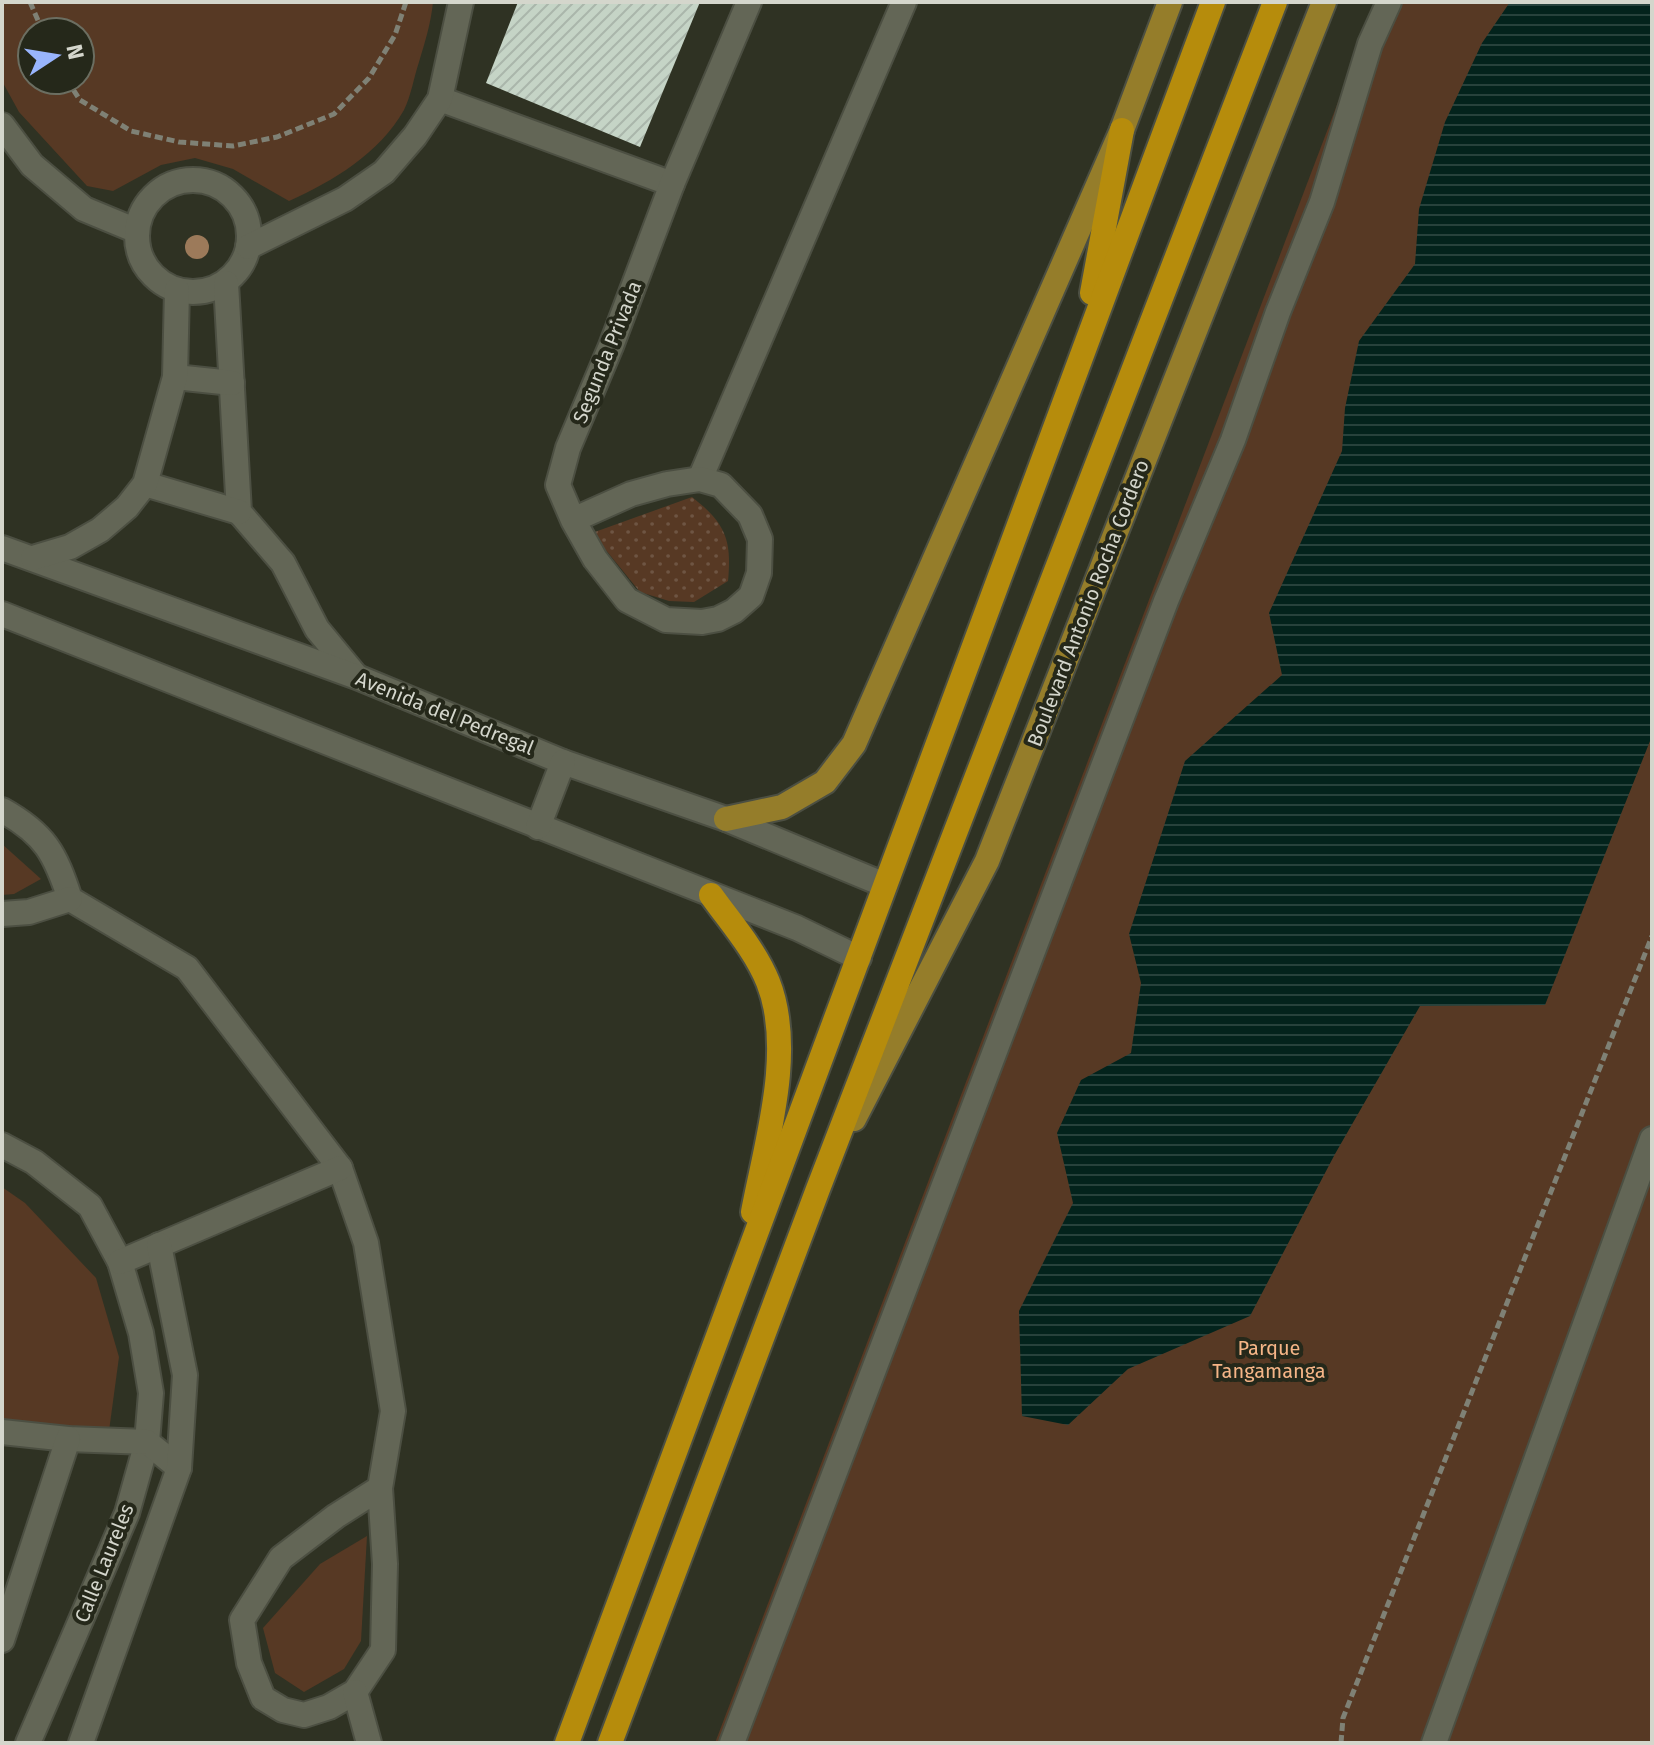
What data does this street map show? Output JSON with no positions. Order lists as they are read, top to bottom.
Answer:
{
  "streets": {
    "main road": ["Boulevard Antonio Rocha Cordero"],
    "street": ["Segunda Privada", "Avenida del Pedregal", "Calle Laureles"]
  },
  "parks": ["Parque Tangamanga"],
  "north": "right"
}
